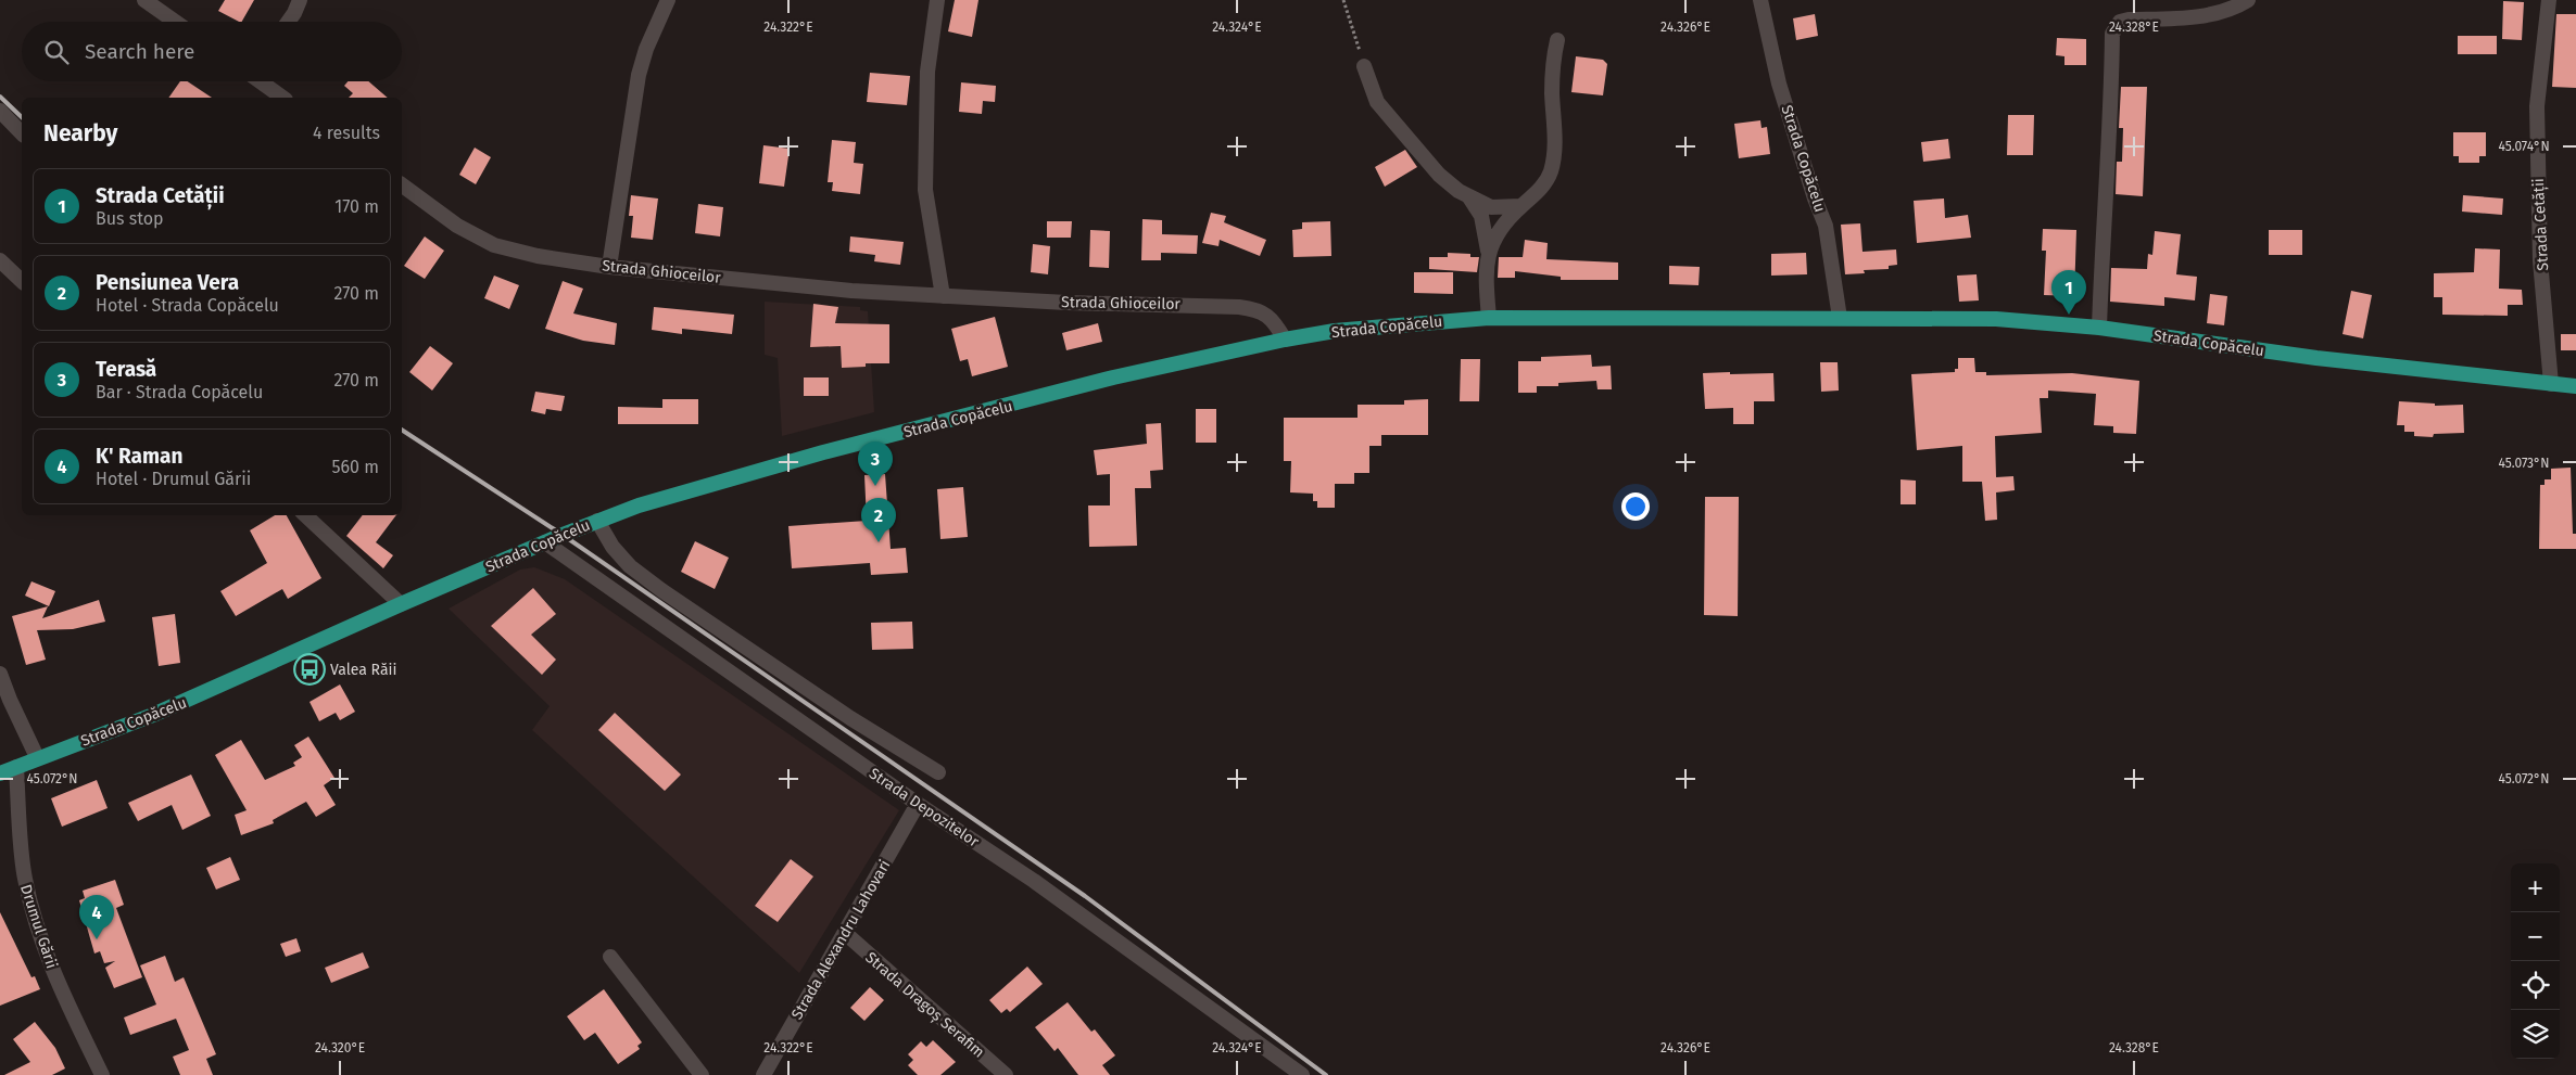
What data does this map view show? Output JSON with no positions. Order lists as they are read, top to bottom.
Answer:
{
  "streets": {
    "main road": ["Strada Copăcelu"],
    "street": [
      "Strada Cetății",
      "Strada Ghioceilor",
      "Strada Depozitelor",
      "Drumul Gării",
      "Strada Alexandru Lahovari",
      "Strada Dragoș Serafim"
    ]
  },
  "crossings": [
    ["Strada Copăcelu", "Strada Cetății"],
    ["Strada Copăcelu", "Strada Ghioceilor"],
    ["Strada Copăcelu", "Strada Depozitelor"],
    ["Strada Copăcelu", "Drumul Gării"],
    ["Strada Depozitelor", "Strada Alexandru Lahovari"],
    ["Strada Alexandru Lahovari", "Strada Dragoș Serafim"]
  ],
  "places": {
    "bus stop": ["Valea Răii"]
  },
  "page": {
    "search": "Search here",
    "heading": ["Nearby", "4 results"],
    "list": [
      {
        "mark": "1",
        "name": "Strada Cetății",
        "note": "Bus stop",
        "value": "170 m"
      },
      {
        "mark": "2",
        "name": "Pensiunea Vera",
        "note": "Hotel · Strada Copăcelu",
        "value": "270 m"
      },
      {
        "mark": "3",
        "name": "Terasă",
        "note": "Bar · Strada Copăcelu",
        "value": "270 m"
      },
      {
        "mark": "4",
        "name": "K' Raman",
        "note": "Hotel · Drumul Gării",
        "value": "560 m"
      }
    ],
    "pins": [
      "1",
      "3",
      "2",
      "4"
    ],
    "map_buttons": ["+", "−"]
  },
  "coordinates": [
    "24.322°E",
    "24.324°E",
    "24.326°E",
    "24.328°E",
    "45.074°N",
    "45.073°N",
    "45.072°N",
    "24.320°E"
  ]
}
